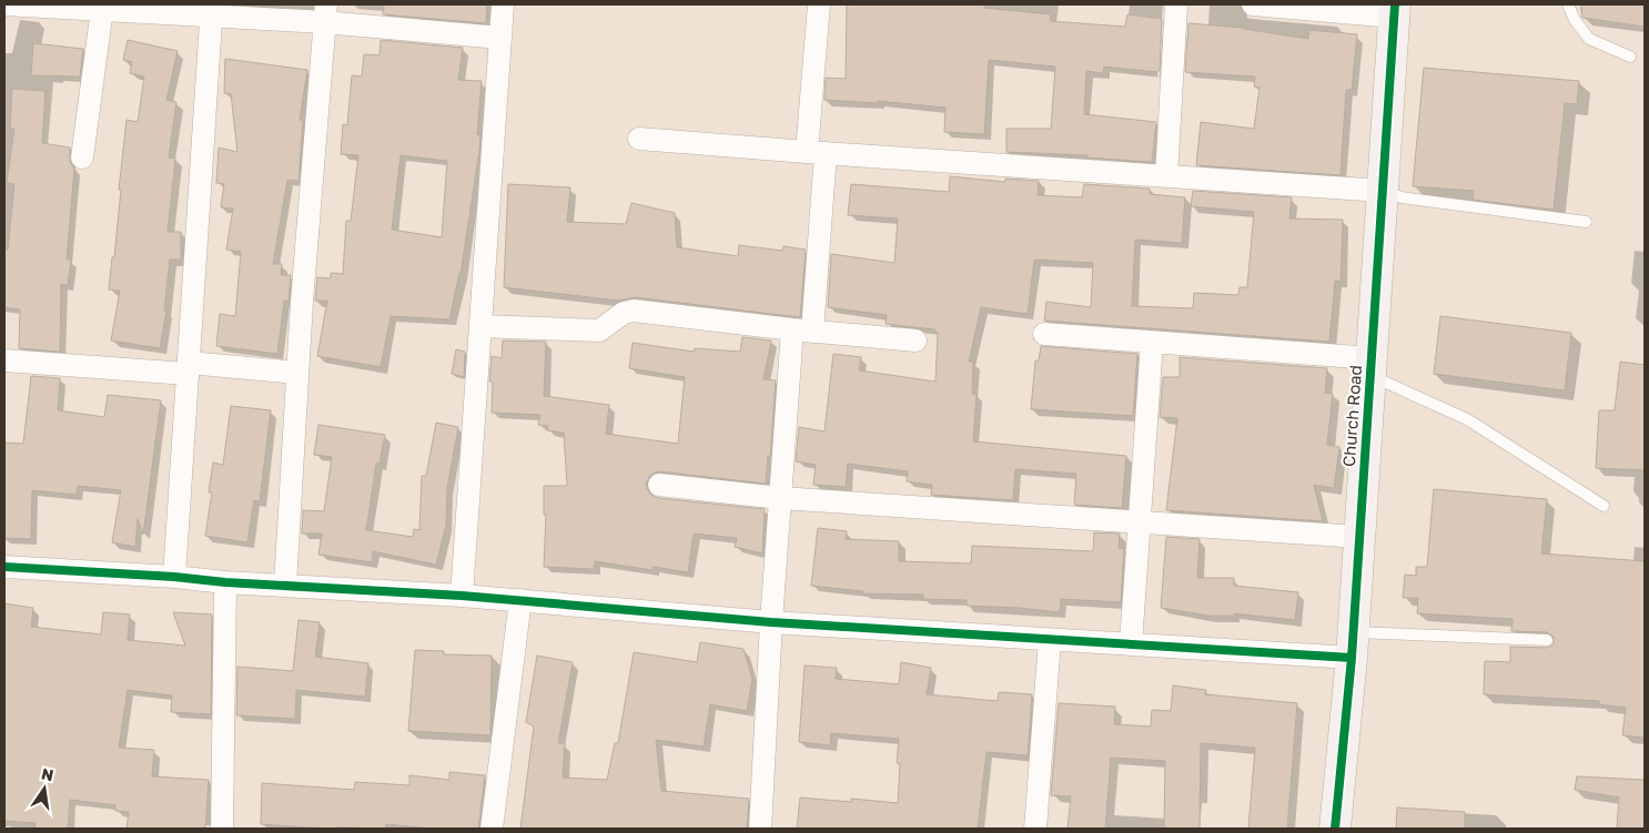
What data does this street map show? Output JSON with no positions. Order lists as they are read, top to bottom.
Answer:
{
  "streets": {
    "street": ["Church Road"]
  },
  "north": "top"
}
